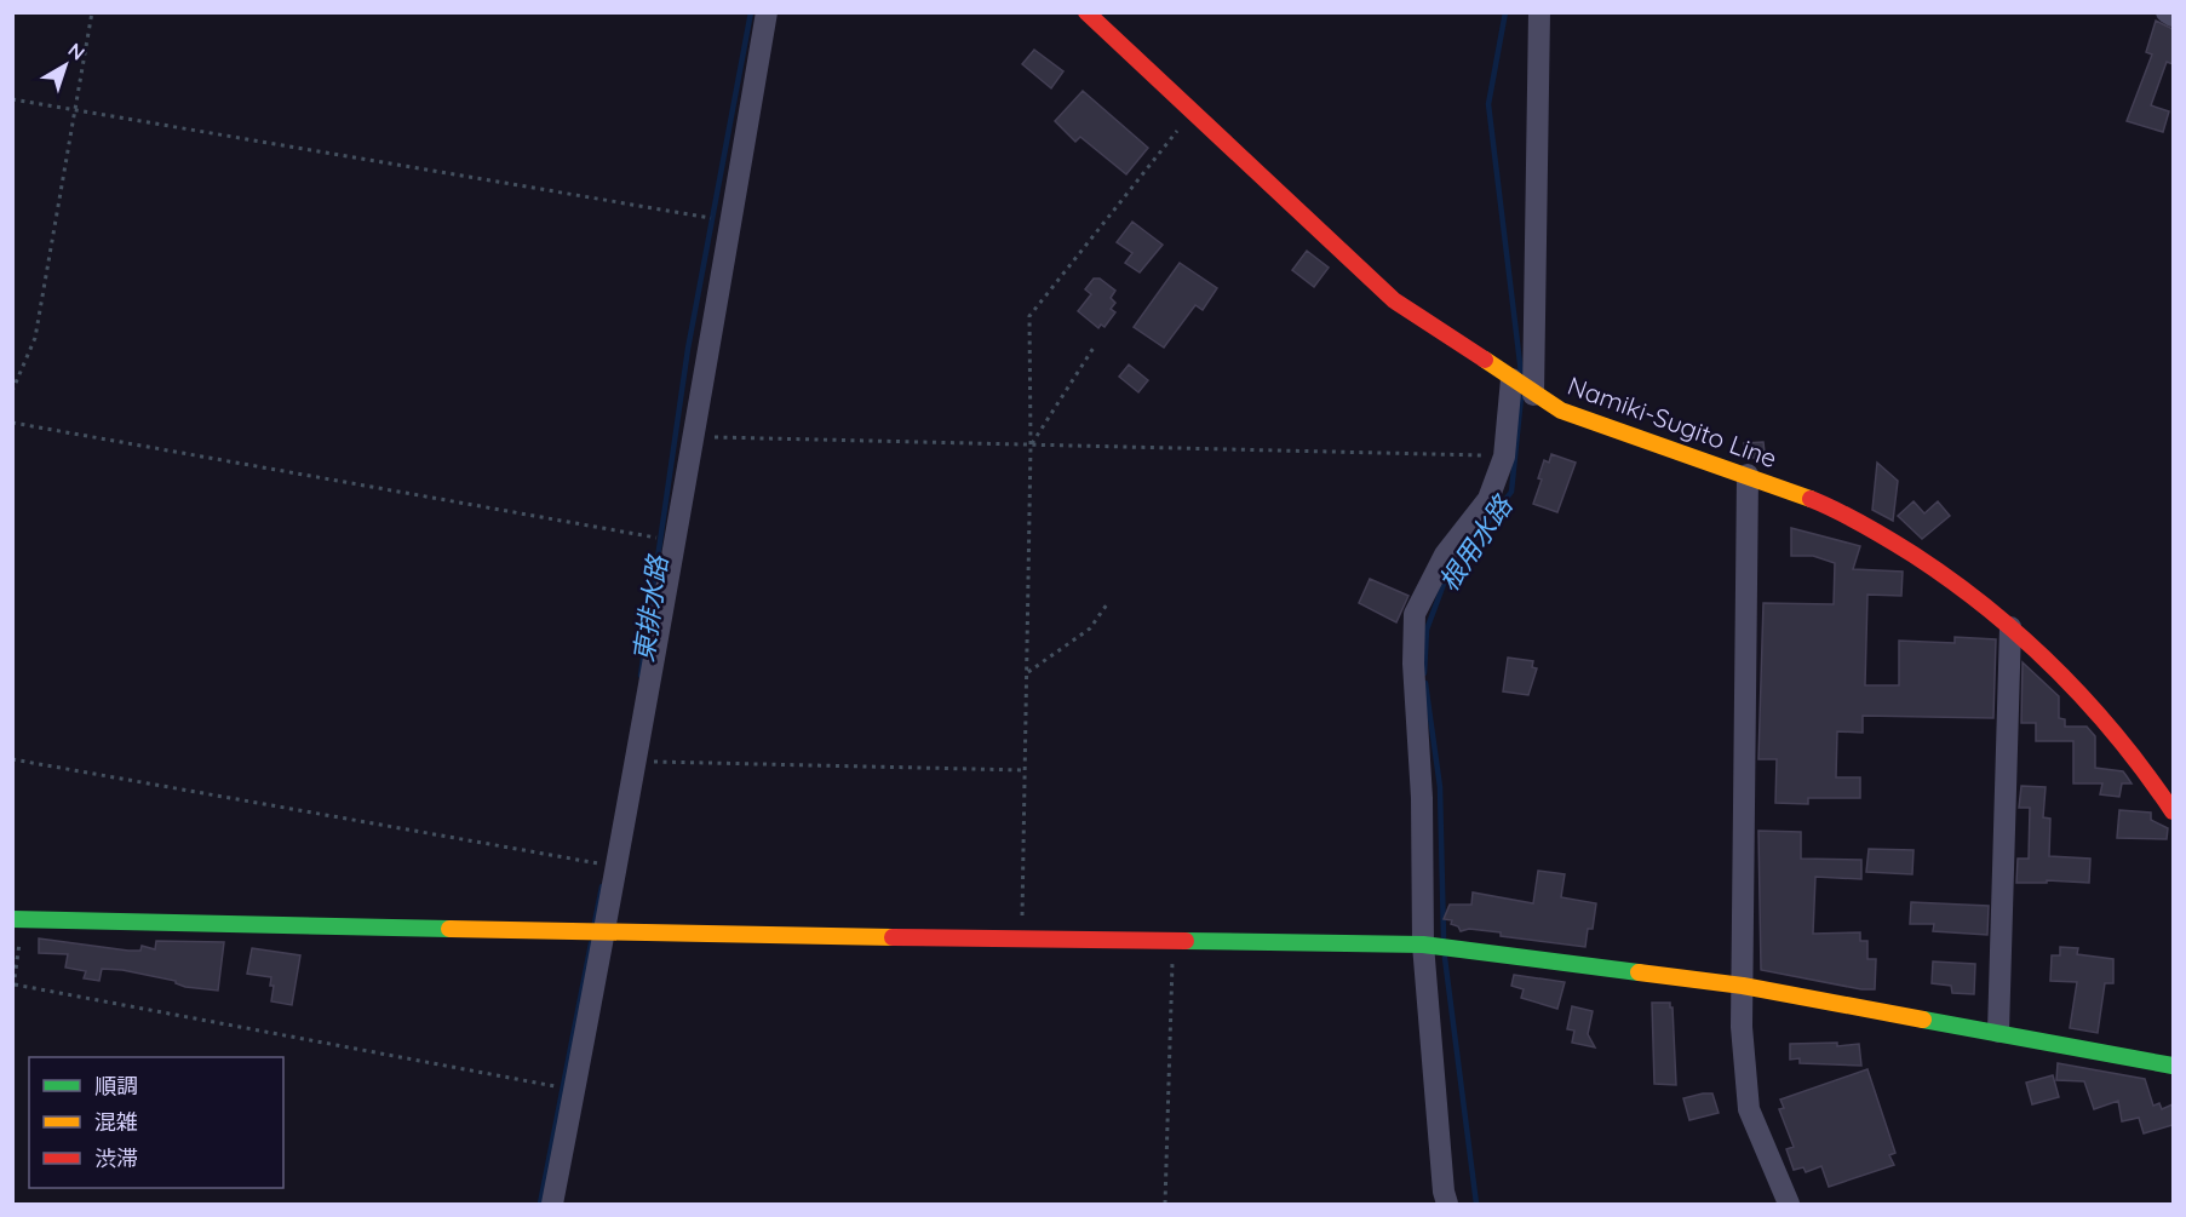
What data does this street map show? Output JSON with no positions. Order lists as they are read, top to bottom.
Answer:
{
  "streets": {
    "street": ["Namiki-Sugito Line"]
  },
  "water": ["根用水路", "東排水路"],
  "legend": ["順調", "混雑", "渋滞"],
  "north": "top right"
}
